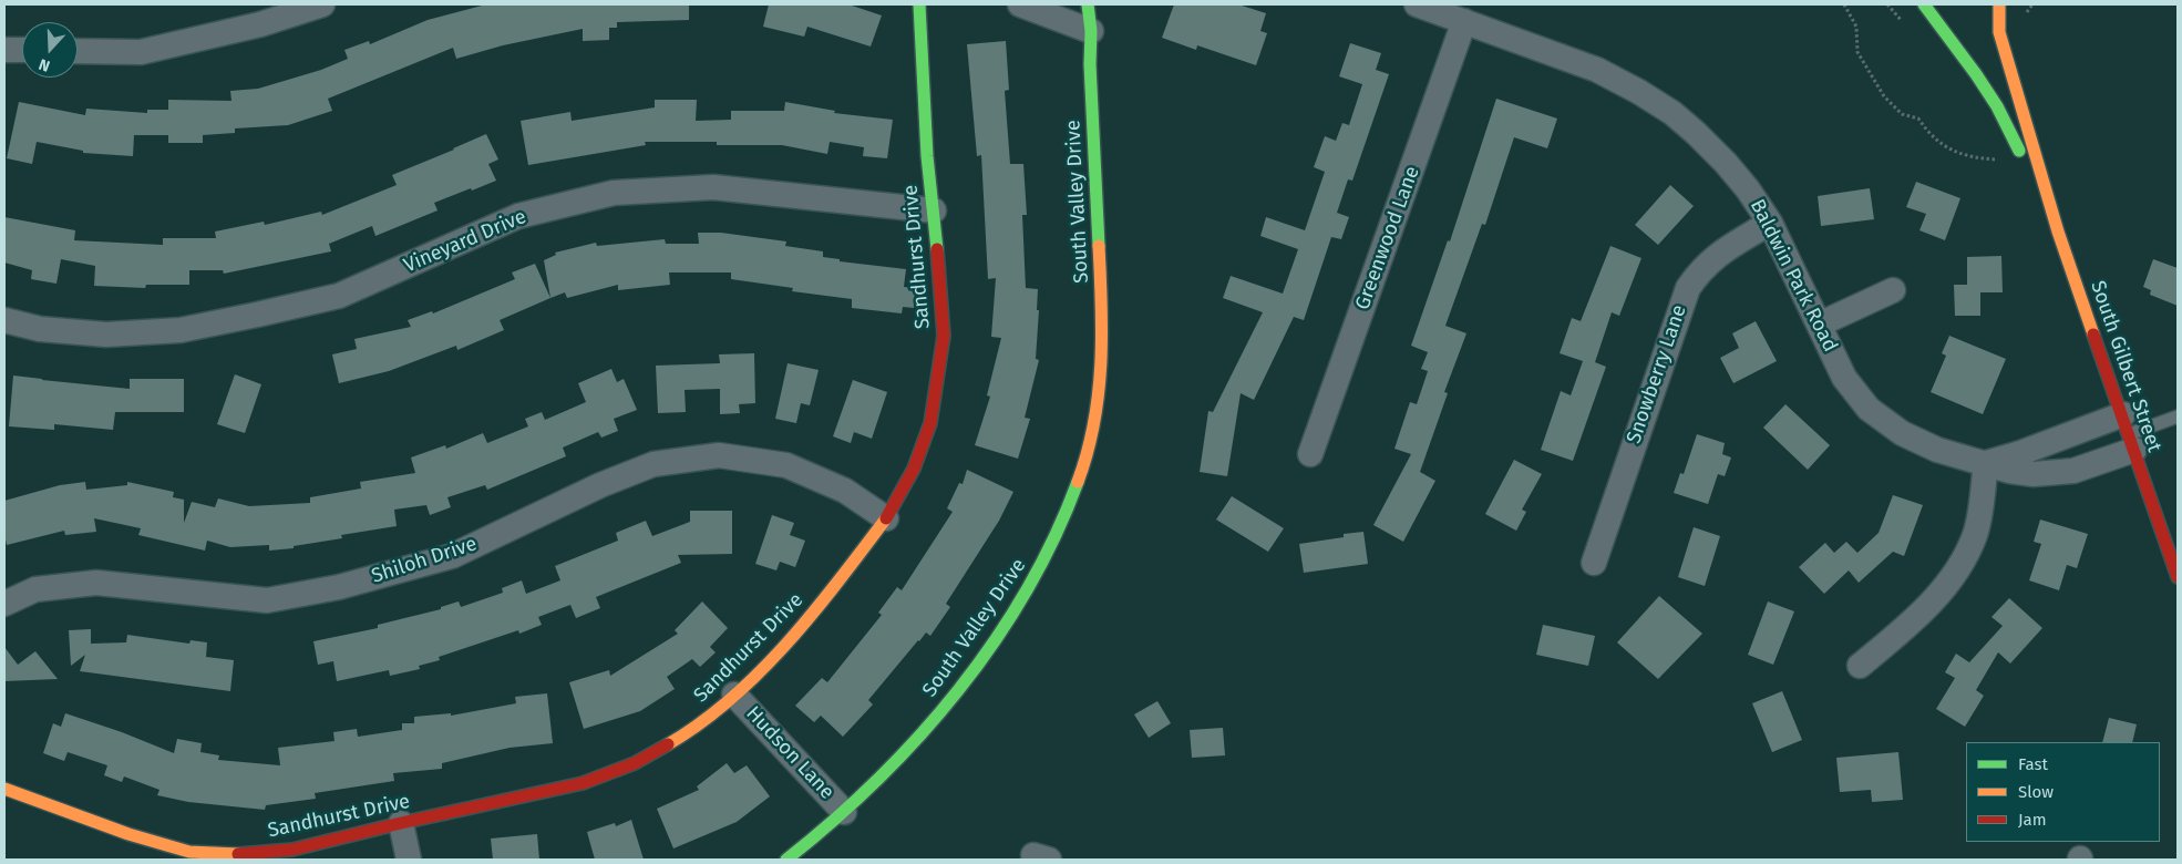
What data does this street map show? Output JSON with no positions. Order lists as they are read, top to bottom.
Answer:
{
  "streets": {
    "street": [
      "South Valley Drive",
      "Greenwood Lane",
      "Vineyard Drive",
      "Sandhurst Drive",
      "Baldwin Park Road",
      "South Gilbert Street",
      "Snowberry Lane",
      "Shiloh Drive",
      "Hudson Lane"
    ]
  },
  "crossings": [
    ["South Valley Drive", "Hudson Lane"],
    ["Greenwood Lane", "Baldwin Park Road"],
    ["Vineyard Drive", "Sandhurst Drive"],
    ["Sandhurst Drive", "Shiloh Drive"],
    ["Sandhurst Drive", "Hudson Lane"],
    ["Baldwin Park Road", "South Gilbert Street"],
    ["Baldwin Park Road", "Snowberry Lane"]
  ],
  "legend": ["Fast", "Slow", "Jam"],
  "north": "bottom"
}
